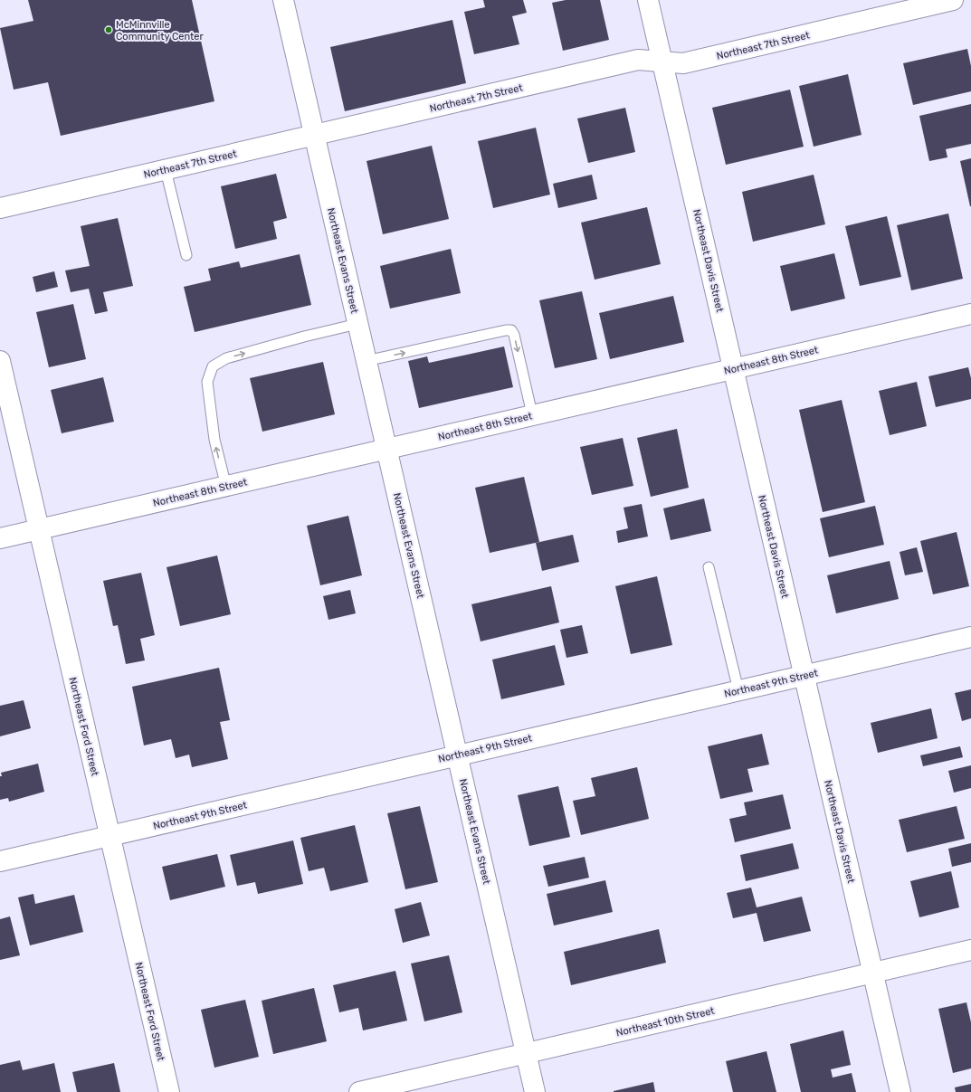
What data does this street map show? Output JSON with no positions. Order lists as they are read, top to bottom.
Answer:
{
  "streets": {
    "street": [
      "Northeast 7th Street",
      "Northeast Evans Street",
      "Northeast Davis Street",
      "Northeast 8th Street",
      "Northeast 9th Street",
      "Northeast Ford Street",
      "Northeast 10th Street"
    ]
  },
  "crossings": [
    ["Northeast 7th Street", "Northeast Evans Street"],
    ["Northeast 7th Street", "Northeast Davis Street"],
    ["Northeast Evans Street", "Northeast 8th Street"],
    ["Northeast Evans Street", "Northeast 9th Street"],
    ["Northeast Evans Street", "Northeast 10th Street"],
    ["Northeast Davis Street", "Northeast 8th Street"],
    ["Northeast Davis Street", "Northeast 9th Street"],
    ["Northeast Davis Street", "Northeast 10th Street"],
    ["Northeast 8th Street", "Northeast Ford Street"],
    ["Northeast 9th Street", "Northeast Ford Street"]
  ],
  "places": ["McMinnville Community Center"]
}
